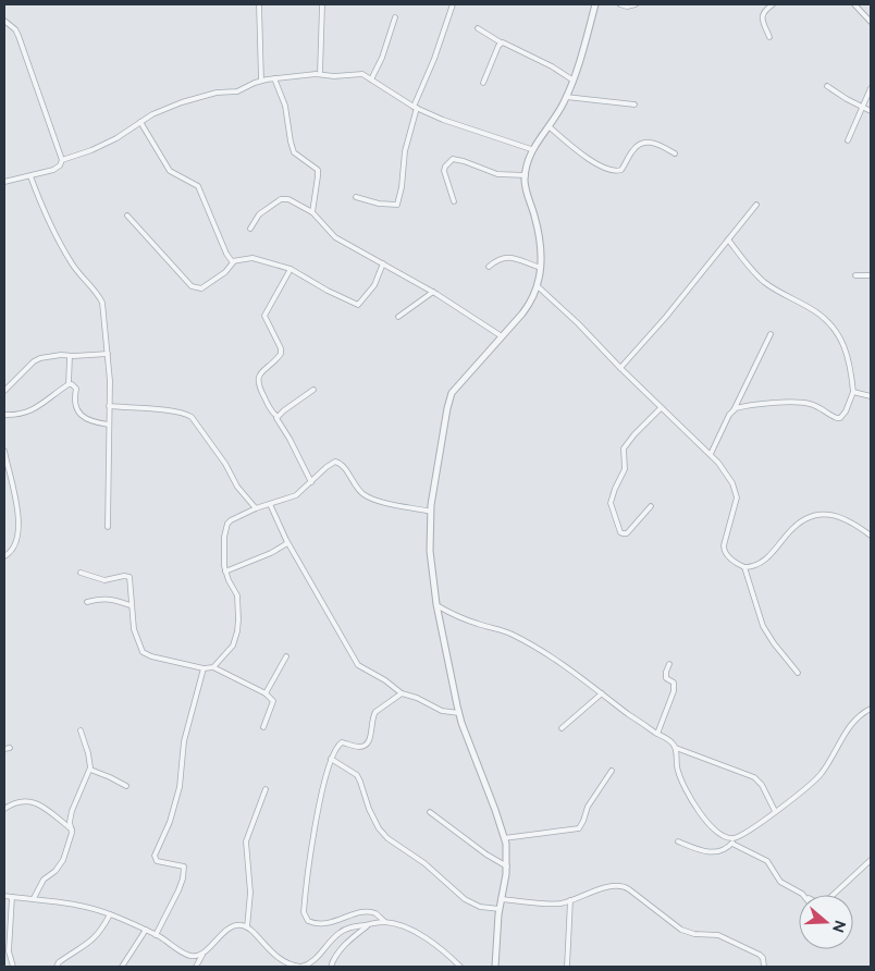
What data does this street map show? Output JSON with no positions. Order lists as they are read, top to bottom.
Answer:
{
  "north": "right"
}
